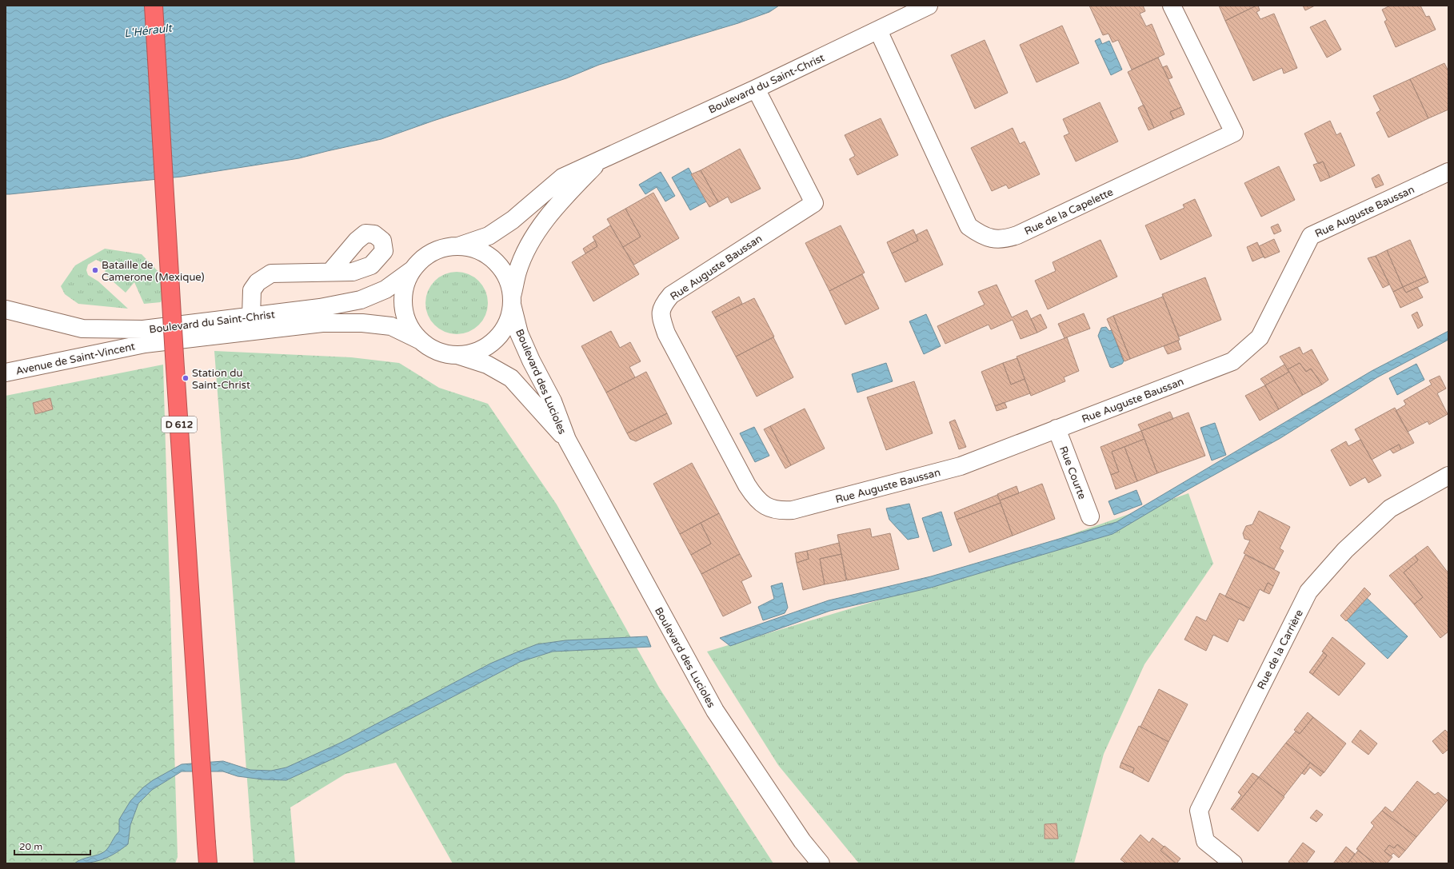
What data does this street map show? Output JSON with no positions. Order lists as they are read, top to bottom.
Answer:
{
  "streets": {
    "highway": ["D 612"],
    "street": [
      "Boulevard du Saint-Christ",
      "Rue de la Capelette",
      "Rue Auguste Baussan",
      "Avenue de Saint-Vincent",
      "Boulevard des Lucioles",
      "Rue Courte",
      "Rue de la Carrière"
    ]
  },
  "crossings": [
    ["Boulevard du Saint-Christ", "Rue de la Capelette"],
    ["Boulevard du Saint-Christ", "Rue Auguste Baussan"],
    ["Boulevard du Saint-Christ", "Avenue de Saint-Vincent"],
    ["Boulevard du Saint-Christ", "Boulevard des Lucioles"],
    ["Rue Auguste Baussan", "Rue Courte"]
  ],
  "water": ["L'Hérault"],
  "places": ["Bataille de Camerone (Mexique)", "Station du Saint-Christ"],
  "scale_bar": "20 m"
}
